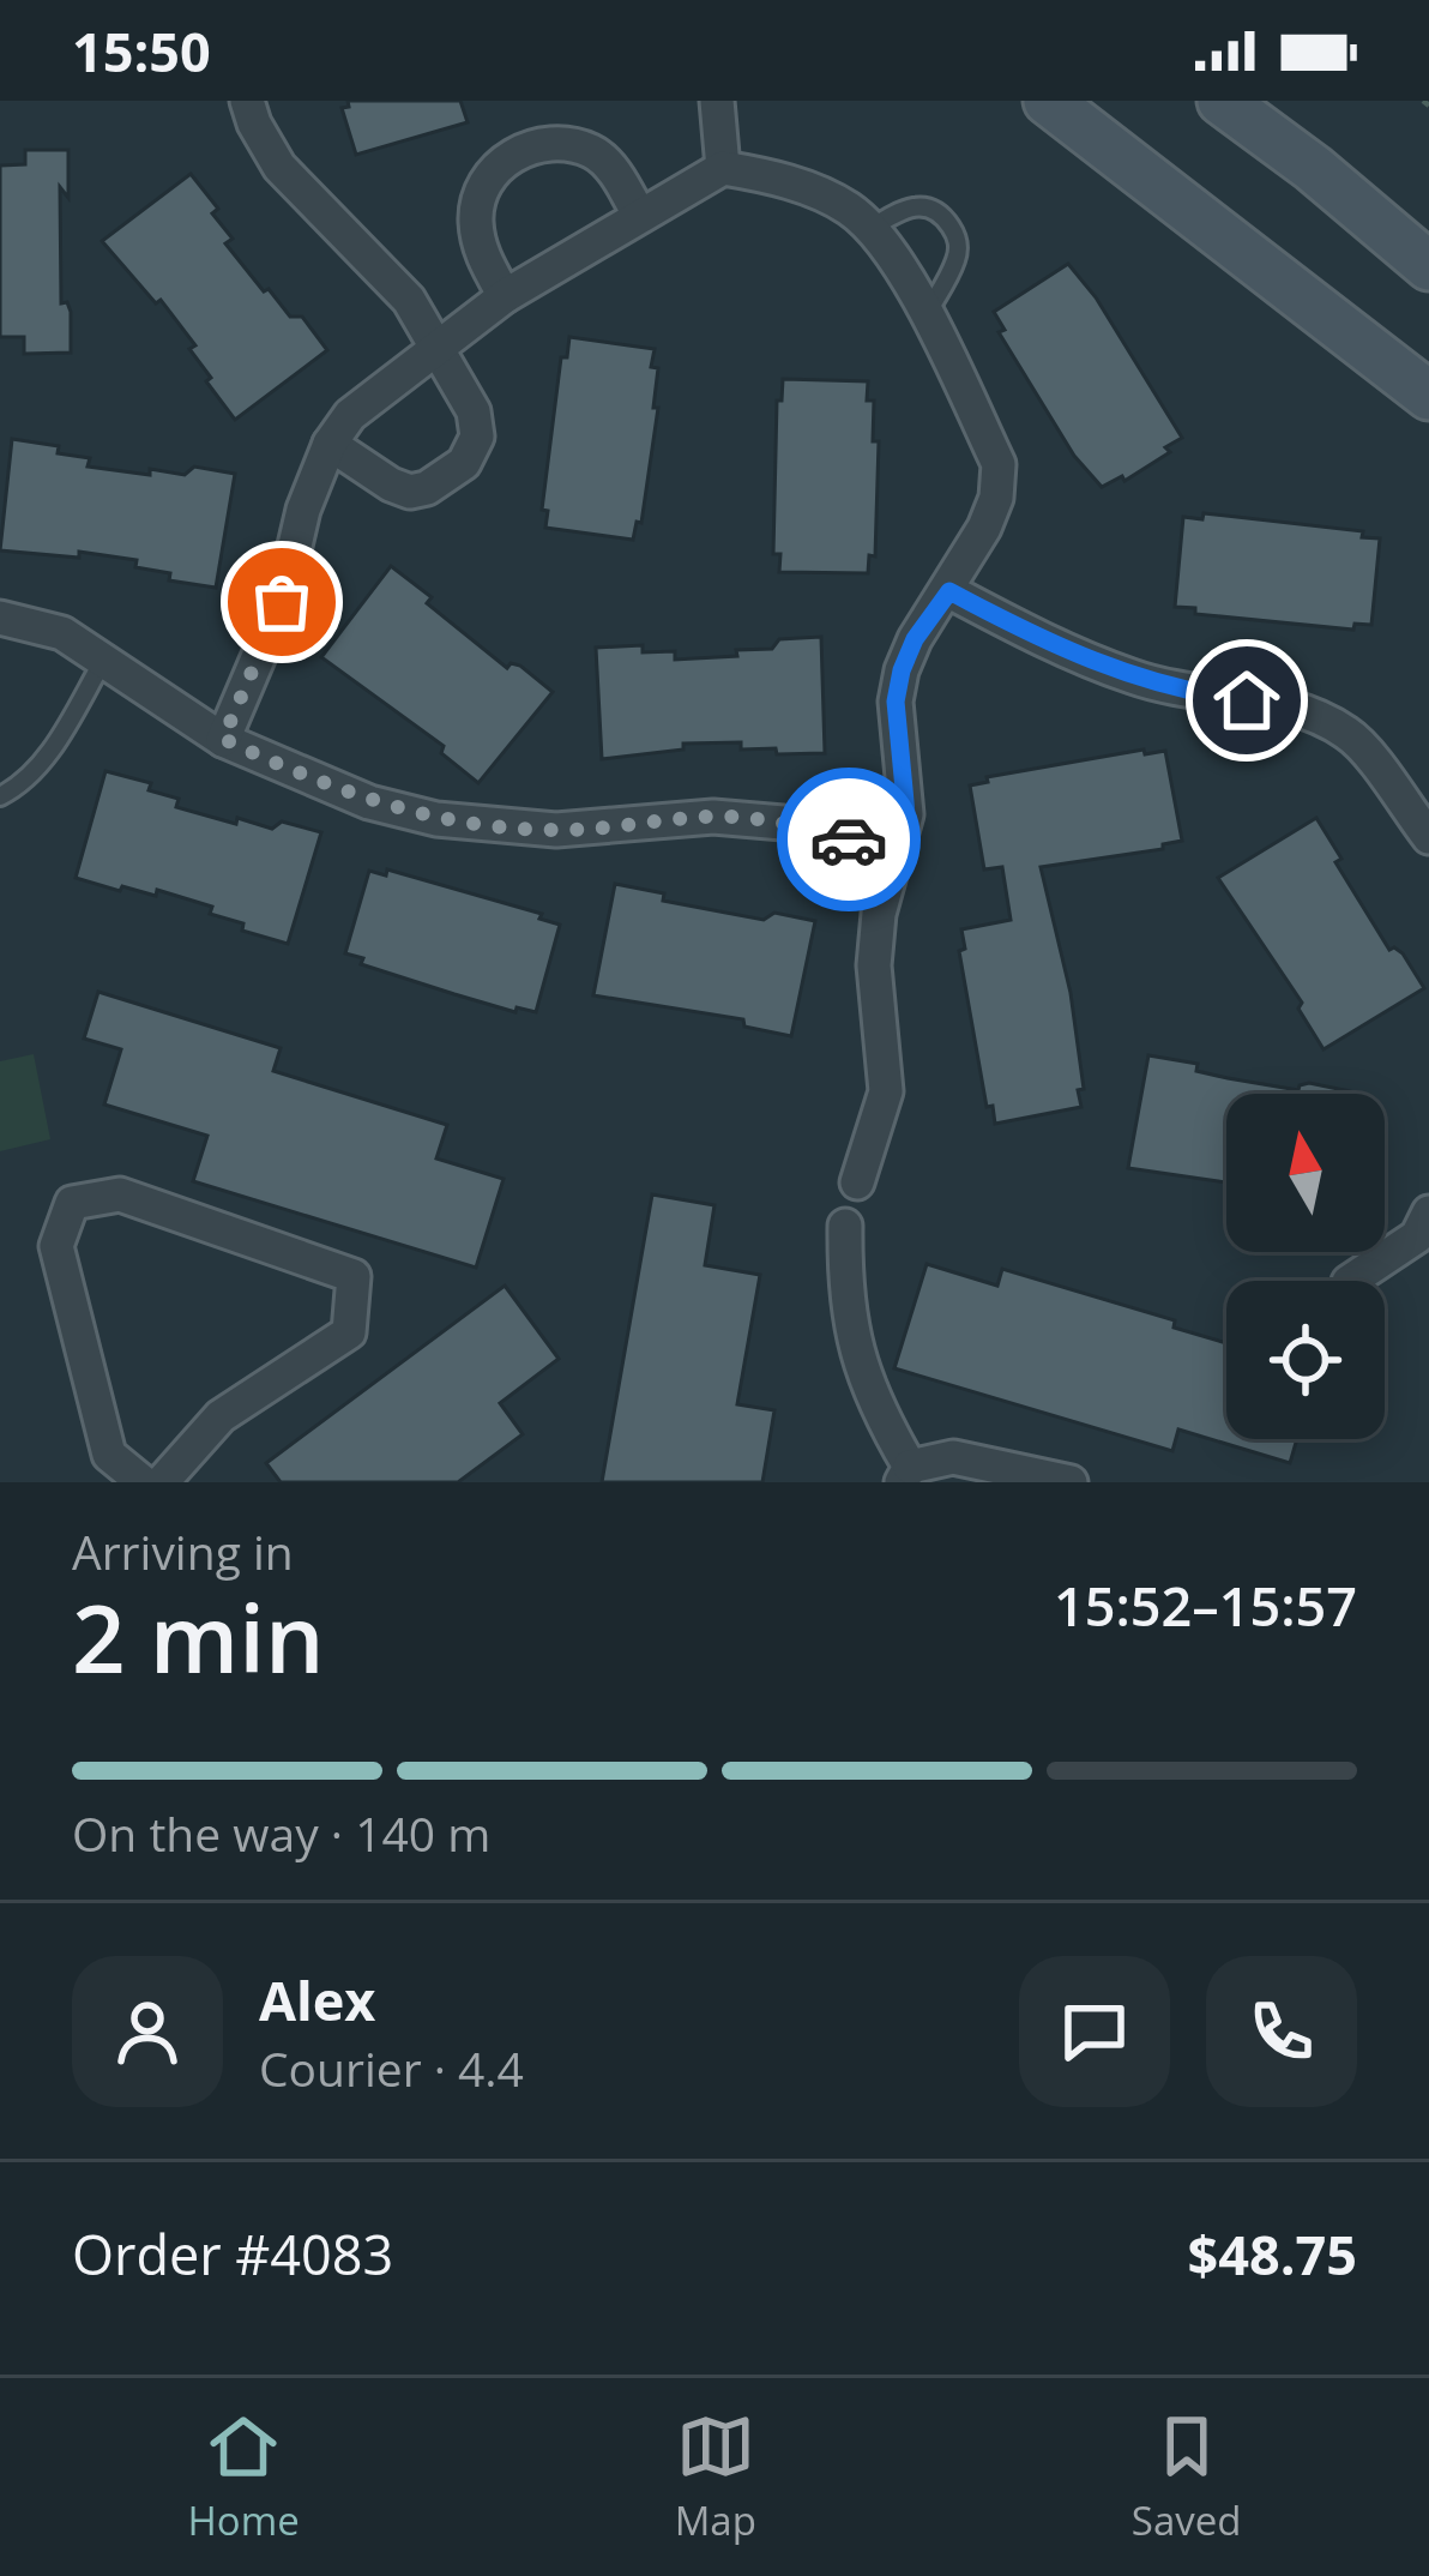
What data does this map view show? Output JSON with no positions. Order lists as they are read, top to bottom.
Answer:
{
  "north": "top",
  "page": {
    "status": "15:50",
    "heading": ["2 min", "Arriving in", "15:52–15:57"],
    "panel": [
      "Alex",
      "Courier · 4.4",
      "Order #4083",
      "$48.75"
    ],
    "bar": "On the way · 140 m",
    "tabs": ["Home", "Map", "Saved"]
  }
}
